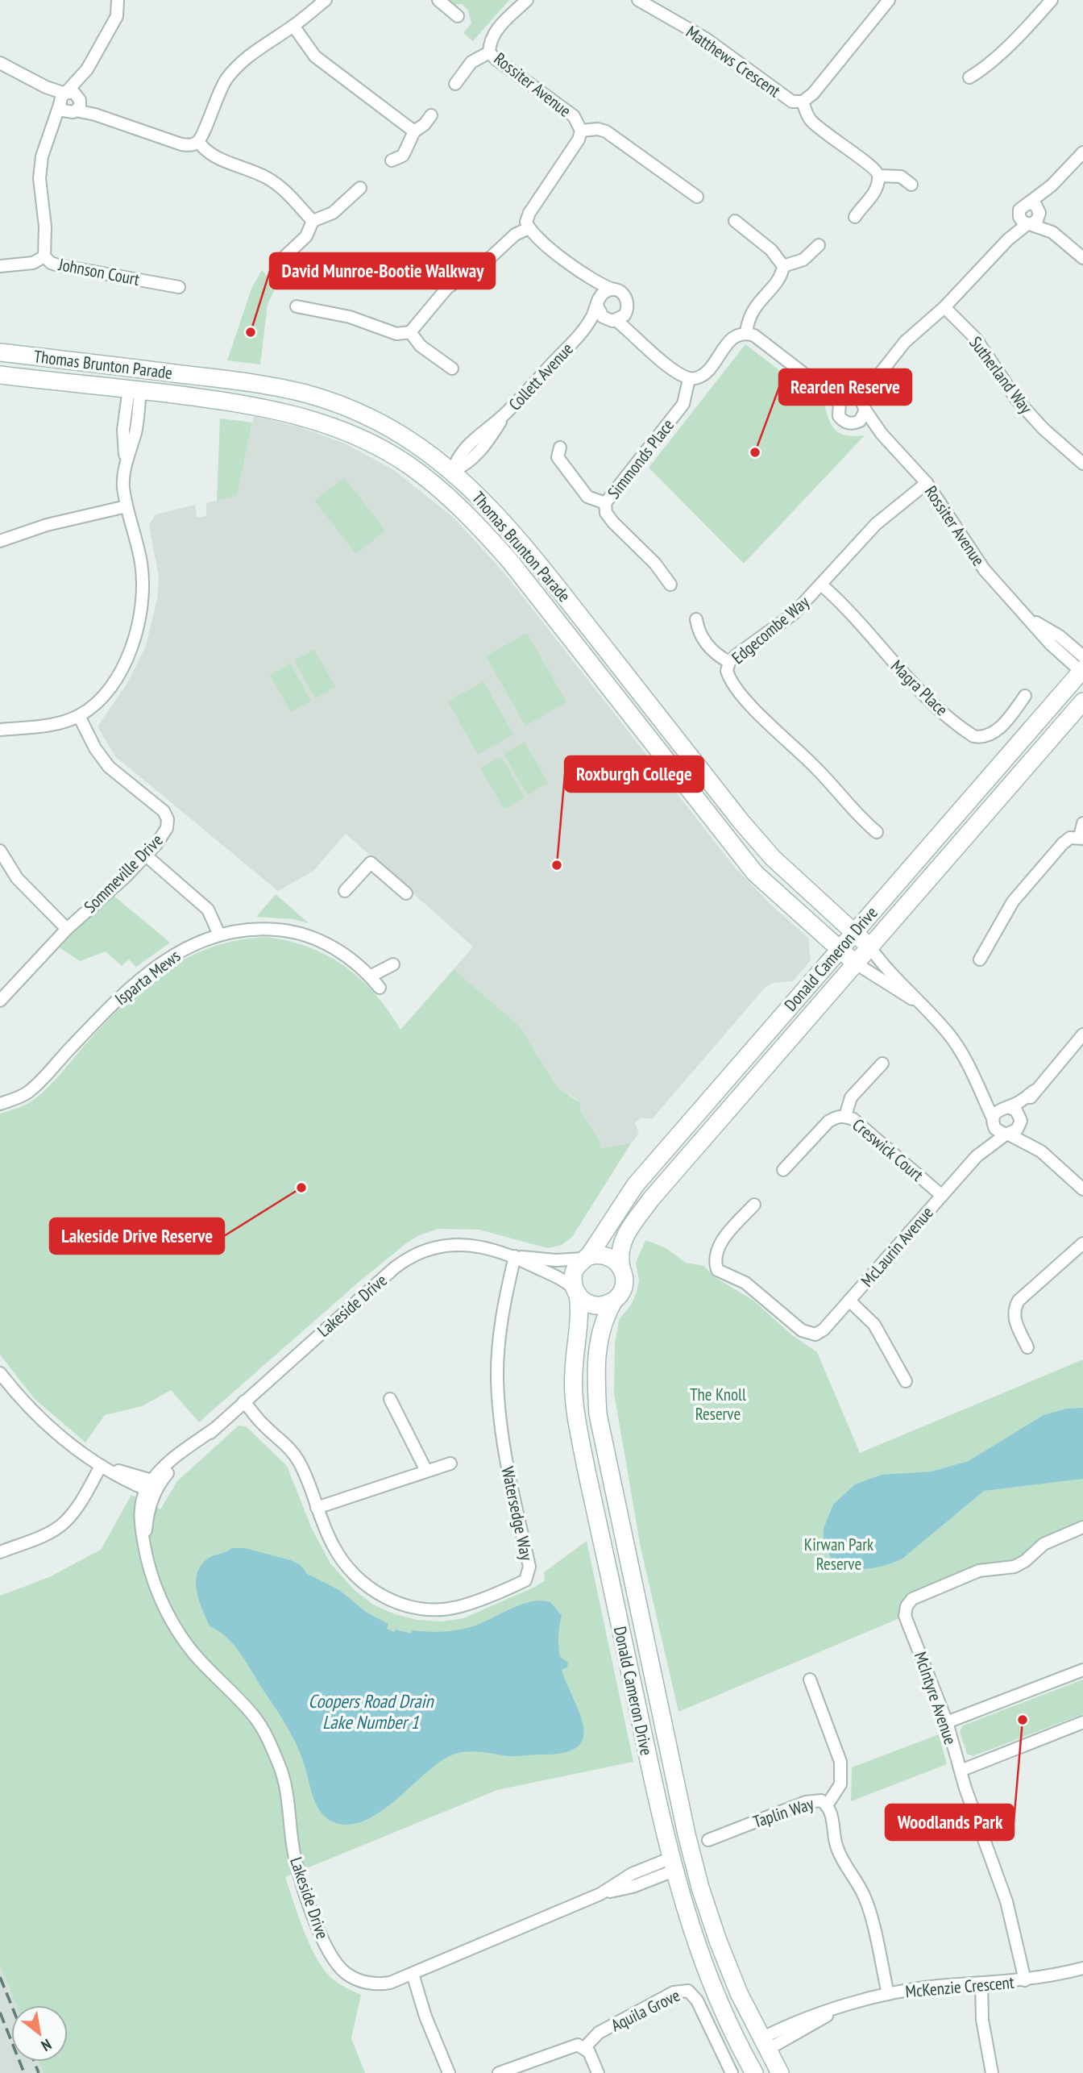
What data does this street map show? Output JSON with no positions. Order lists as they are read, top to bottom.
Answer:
{
  "streets": {
    "street": [
      "Matthews Crescent",
      "Rossiter Avenue",
      "Johnson Court",
      "Thomas Brunton Parade",
      "Sutherland Way",
      "Collett Avenue",
      "Simmonds Place",
      "Edgecombe Way",
      "Magra Place",
      "Sommeville Drive",
      "Donald Cameron Drive",
      "Isparta Mews",
      "Creswick Court",
      "McLaurin Avenue",
      "Lakeside Drive",
      "Watersedge Way",
      "McIntyre Avenue",
      "Taplin Way",
      "McKenzie Crescent",
      "Aquila Grove"
    ]
  },
  "crossings": [
    ["Rossiter Avenue", "Edgecombe Way"],
    ["Rossiter Avenue", "Donald Cameron Drive"],
    ["Thomas Brunton Parade", "Collett Avenue"],
    ["Thomas Brunton Parade", "Donald Cameron Drive"],
    ["Edgecombe Way", "Magra Place"],
    ["Donald Cameron Drive", "Lakeside Drive"],
    ["Donald Cameron Drive", "McKenzie Crescent"],
    ["Creswick Court", "McLaurin Avenue"],
    ["Lakeside Drive", "Watersedge Way"],
    ["McIntyre Avenue", "McKenzie Crescent"],
    ["Taplin Way", "McKenzie Crescent"]
  ],
  "water": ["Coopers Road Drain Lake Number 1"],
  "parks": ["The Knoll Reserve", "Kirwan Park Reserve"],
  "places": [
    "David Munroe-Bootie Walkway",
    "Rearden Reserve",
    "Roxburgh College",
    "Lakeside Drive Reserve",
    "Woodlands Park"
  ],
  "north": "bottom right"
}
